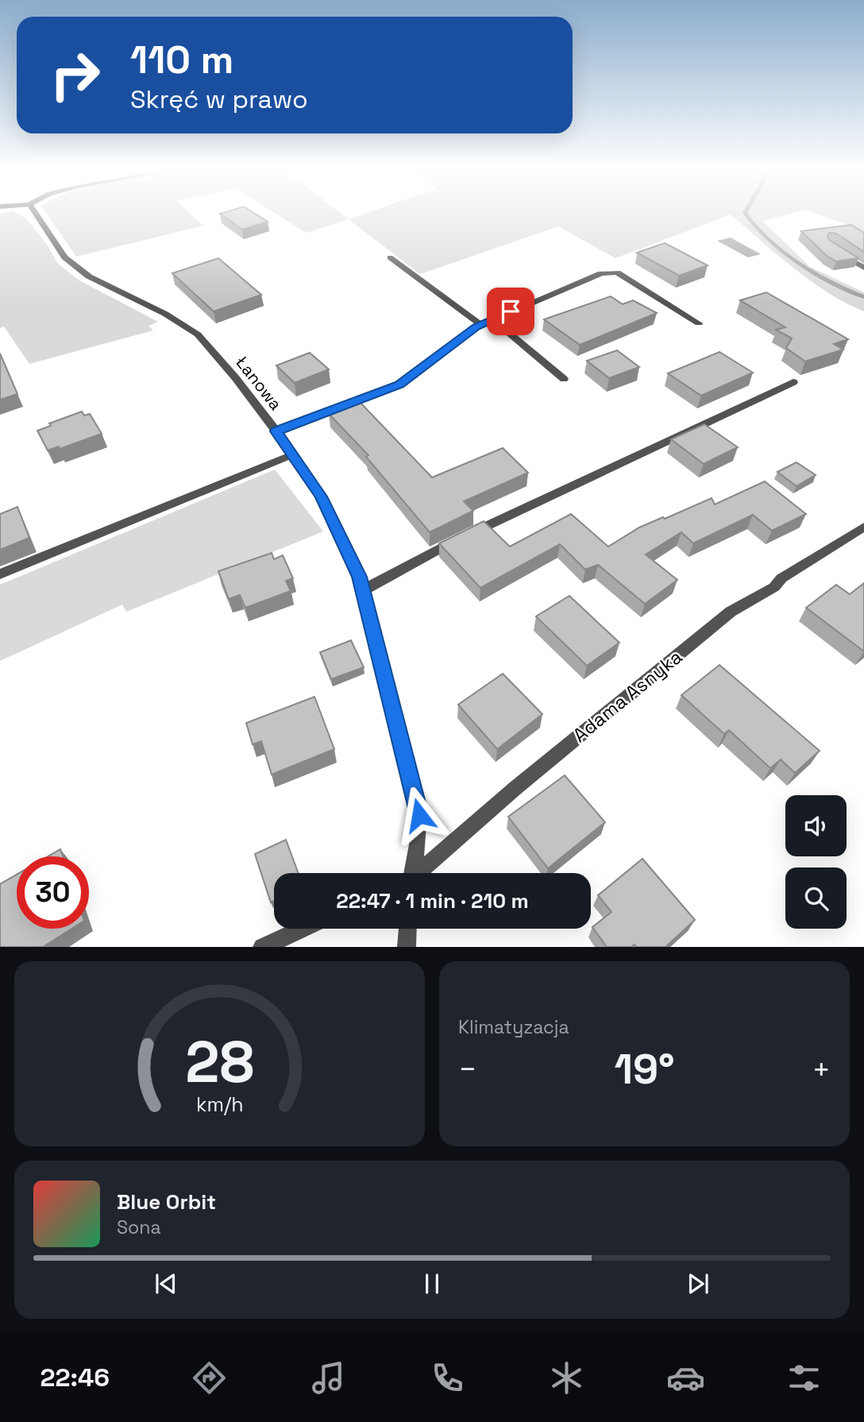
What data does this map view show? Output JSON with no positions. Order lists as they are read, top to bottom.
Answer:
{
  "streets": {
    "street": ["Łanowa", "Adama Asnyka"]
  },
  "page": {
    "turn": ["110 m", "Skręć w prawo"],
    "limit": "30",
    "trip": "22:47 · 1 min · 210 m",
    "tile": "Klimatyzacja",
    "heat": ["−", "19°", "+"],
    "song": ["Blue Orbit", "Sona"],
    "tabs": "22:46",
    "gauge": ["28", "km/h"]
  }
}
